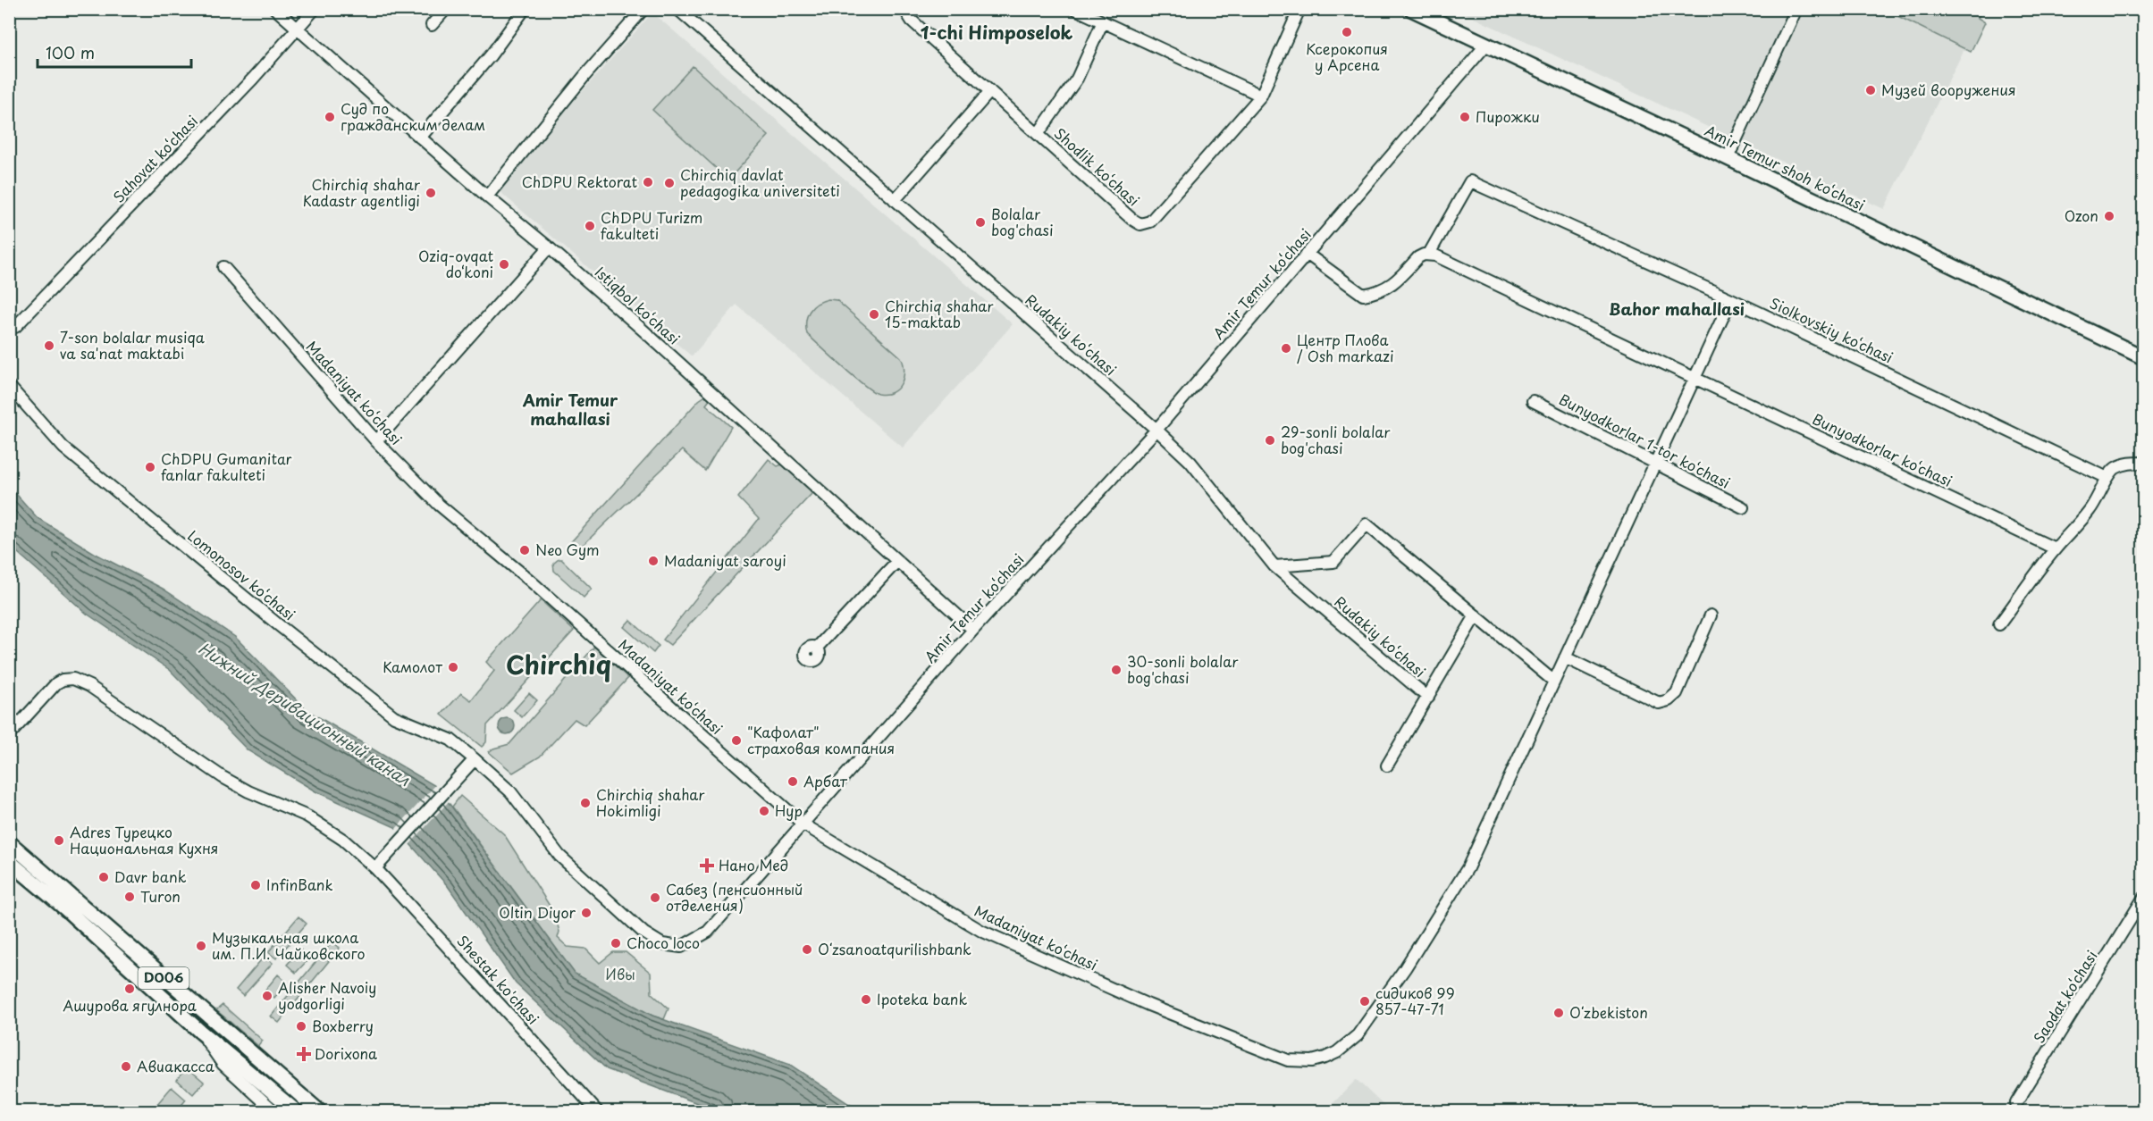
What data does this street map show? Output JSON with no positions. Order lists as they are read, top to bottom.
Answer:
{
  "streets": {
    "main road": ["Amir Temur shoh ko‘chasi", "D006"],
    "street": [
      "Sahovat ko‘chasi",
      "Shodlik ko‘chasi",
      "Amir Temur ko‘chasi",
      "Istiqbol ko‘chasi",
      "Siolkovskiy ko‘chasi",
      "Rudakiy ko‘chasi",
      "Madaniyat ko‘chasi",
      "Bunyodkorlar 1-tor ko‘chasi",
      "Bunyodkorlar ko‘chasi",
      "Lomonosov ko‘chasi",
      "Shestak ko'chasi",
      "Saodat ko‘chasi"
    ]
  },
  "crossings": [
    ["Sahovat ko‘chasi", "Istiqbol ko‘chasi"],
    ["Amir Temur shoh ko‘chasi", "Amir Temur ko‘chasi"],
    ["Amir Temur ko‘chasi", "Istiqbol ko‘chasi"],
    ["Amir Temur ko‘chasi", "Rudakiy ko‘chasi"],
    ["Amir Temur ko‘chasi", "Madaniyat ko‘chasi"],
    ["Amir Temur ko‘chasi", "Lomonosov ko‘chasi"],
    ["Siolkovskiy ko‘chasi", "Bunyodkorlar ko‘chasi"]
  ],
  "districts": [
    "1-chi Himposelok",
    "Bahor mahallasi",
    "Amir Temur mahallasi",
    "Chirchiq"
  ],
  "water": ["Нижний Деривационный канал"],
  "parks": ["Ивы"],
  "places": {
    "other": [
      "Ксерокопия у Арсена",
      "Музей вооружения",
      "Суд по гражданским делам",
      "Пирожки",
      "ChDPU Rektorat",
      "Chirchiq davlat pedagogika universiteti",
      "Chirchiq shahar Kadastr agentligi",
      "Ozon",
      "Bolalar bog'chasi",
      "ChDPU Turizm fakulteti",
      "Oziq-ovqat do‘koni",
      "Chirchiq shahar 15-maktab",
      "7-son bolalar musiqa va sa'nat maktabi",
      "Центр Плова / Osh markazi",
      "29-sonli bolalar bog'chasi",
      "ChDPU Gumanitar fanlar fakulteti",
      "Neo Gym",
      "Madaniyat saroyi",
      "Камолот",
      "30-sonli bolalar bog'chasi",
      "\"Кафолат\" страховая компания",
      "Арбат",
      "Chirchiq shahar Hokimligi",
      "Нур",
      "Adres Турецко Национальная Кухня",
      "Davr bank",
      "InfinBank",
      "Turon",
      "Сабез (пенсионный отделения)",
      "Oltin Diyor",
      "Choco loco",
      "Музыкальная школа им. П.И. Чайковского",
      "Oʻzsanoatqurilishbank",
      "Ашурова ягулнора",
      "Alisher Navoiy yodgorligi",
      "Ipoteka bank",
      "сидиков 99 857-47-71",
      "Oʻzbekiston",
      "Boxberry",
      "Авиакасса"
    ],
    "health": ["Нано Мед", "Dorixona"]
  },
  "scale_bar": "100 m"
}
